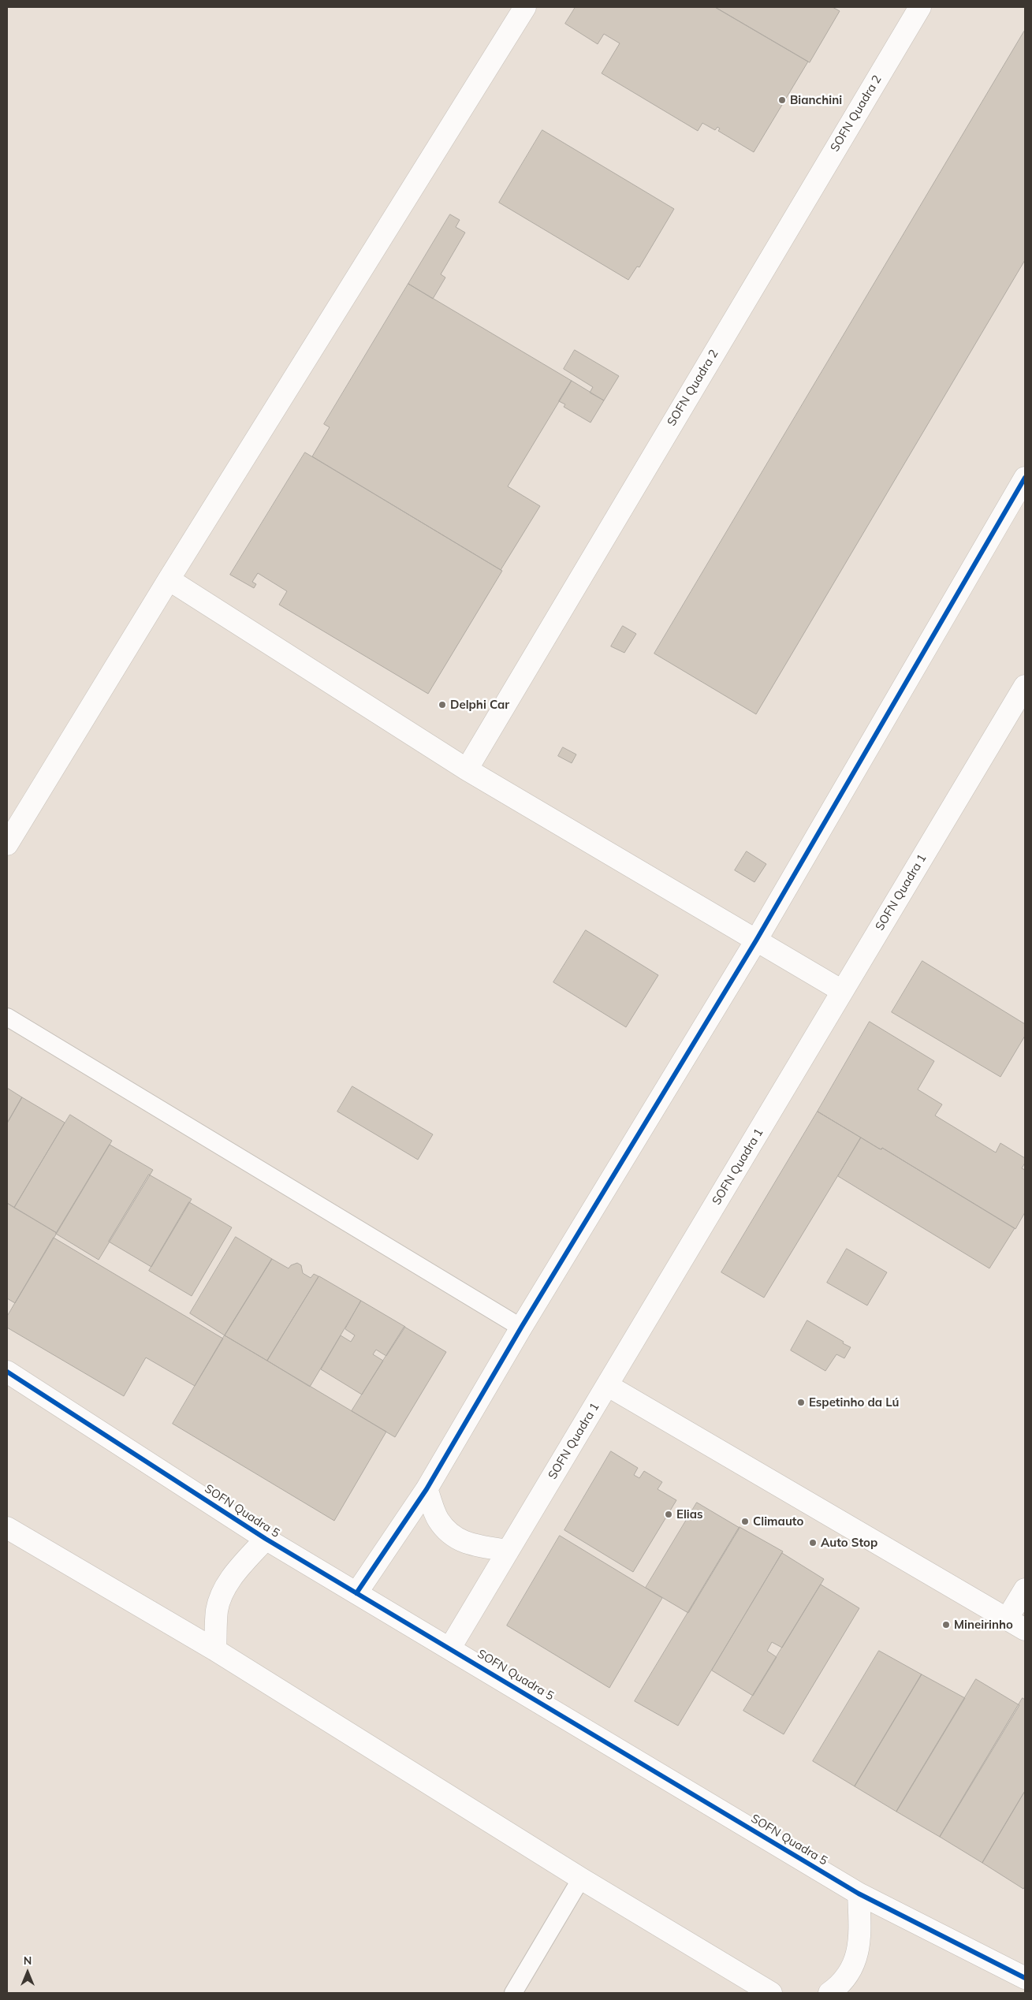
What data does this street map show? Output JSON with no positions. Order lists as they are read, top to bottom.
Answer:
{
  "streets": {
    "street": ["SOFN Quadra 2", "SOFN Quadra 1", "SOFN Quadra 5"]
  },
  "crossings": [
    ["SOFN Quadra 1", "SOFN Quadra 5"]
  ],
  "places": [
    "Bianchini",
    "Delphi Car",
    "Espetinho da Lú",
    "Elias",
    "Climauto",
    "Auto Stop",
    "Mineirinho"
  ],
  "north": "top"
}
